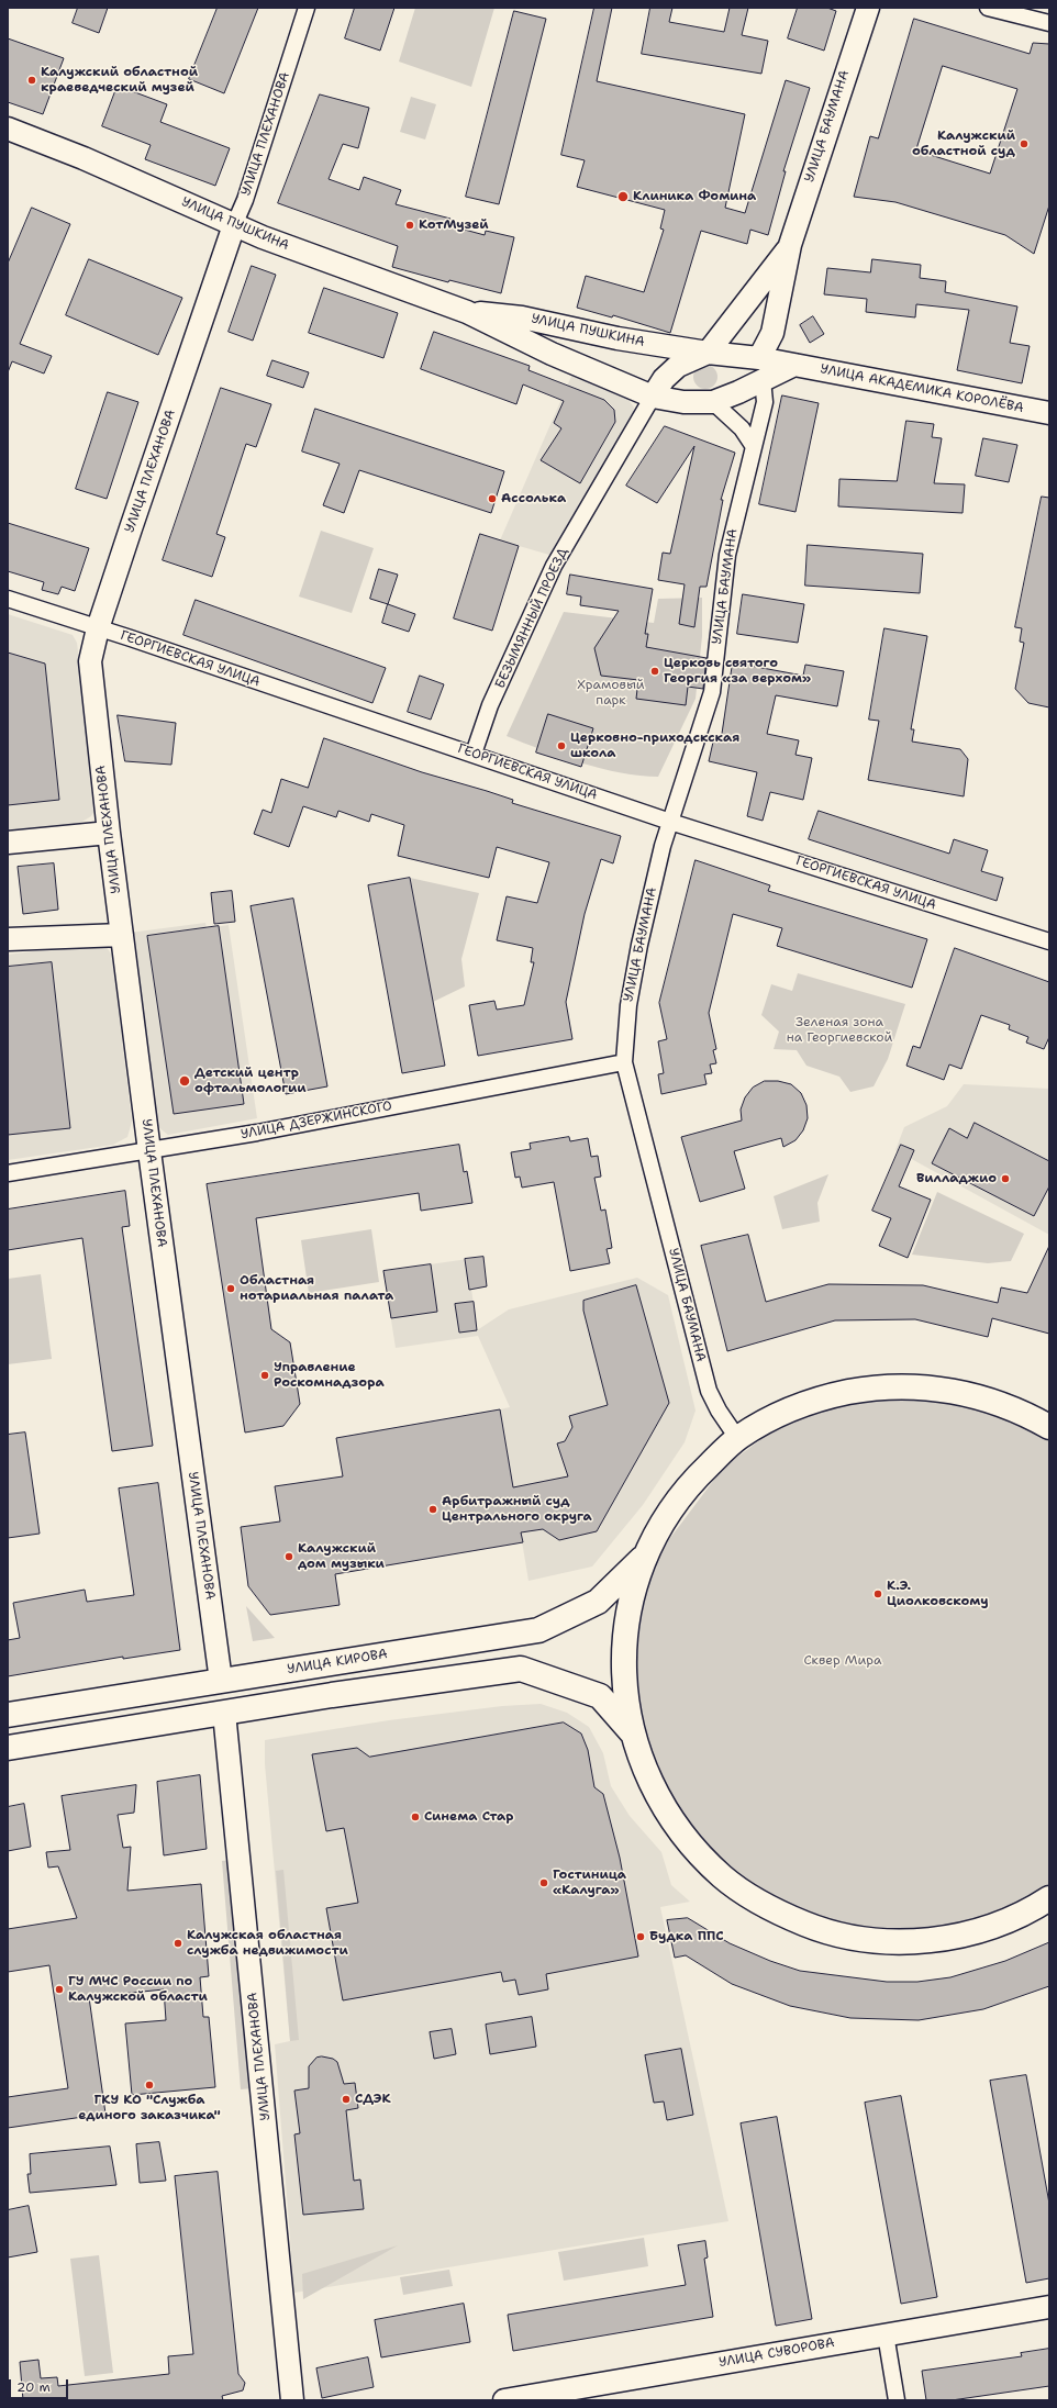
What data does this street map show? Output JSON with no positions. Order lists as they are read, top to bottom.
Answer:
{
  "streets": {
    "main road": ["УЛИЦА КИРОВА"],
    "street": [
      "УЛИЦА БАУМАНА",
      "УЛИЦА ПЛЕХАНОВА",
      "УЛИЦА ПУШКИНА",
      "УЛИЦА АКАДЕМИКА КОРОЛЁВА",
      "БЕЗЫМЯННЫЙ ПРОЕЗД",
      "ГЕОРГИЕВСКАЯ УЛИЦА",
      "УЛИЦА ДЗЕРЖИНСКОГО",
      "УЛИЦА СУВОРОВА"
    ]
  },
  "crossings": [
    ["УЛИЦА БАУМАНА", "УЛИЦА ПУШКИНА"],
    ["УЛИЦА БАУМАНА", "УЛИЦА АКАДЕМИКА КОРОЛЁВА"],
    ["УЛИЦА БАУМАНА", "ГЕОРГИЕВСКАЯ УЛИЦА"],
    ["УЛИЦА БАУМАНА", "УЛИЦА ДЗЕРЖИНСКОГО"],
    ["УЛИЦА ПЛЕХАНОВА", "УЛИЦА ПУШКИНА"],
    ["УЛИЦА ПЛЕХАНОВА", "ГЕОРГИЕВСКАЯ УЛИЦА"],
    ["УЛИЦА ПЛЕХАНОВА", "УЛИЦА ДЗЕРЖИНСКОГО"],
    ["УЛИЦА ПЛЕХАНОВА", "УЛИЦА КИРОВА"],
    ["УЛИЦА ПУШКИНА", "УЛИЦА АКАДЕМИКА КОРОЛЁВА"],
    ["УЛИЦА ПУШКИНА", "БЕЗЫМЯННЫЙ ПРОЕЗД"],
    ["БЕЗЫМЯННЫЙ ПРОЕЗД", "ГЕОРГИЕВСКАЯ УЛИЦА"]
  ],
  "parks": ["Храмовый парк", "Зеленая зона на Георгиевской", "Сквер Мира"],
  "places": [
    "Калужский областной краеведческий музей",
    "Калужский областной суд",
    "Клиника Фомина",
    "КотМузей",
    "Ассолька",
    "Церковь святого Георгия «за верхом»",
    "Церковно-приходскская школа",
    "Детский центр офтальмологии",
    "Вилладжио",
    "Областная нотариальная палата",
    "Управление Роскомнадзора",
    "Арбитражный суд Центрального округа",
    "Калужский дом музыки",
    "К.Э. Циолковскому",
    "Синема Стар",
    "Гостиница «Калуга»",
    "Будка ППС",
    "Калужская областная служба недвижимости",
    "ГУ МЧС России по Калужской области",
    "ГКУ КО \"Служба единого заказчика\"",
    "СДЭК"
  ],
  "scale_bar": "20 m"
}
